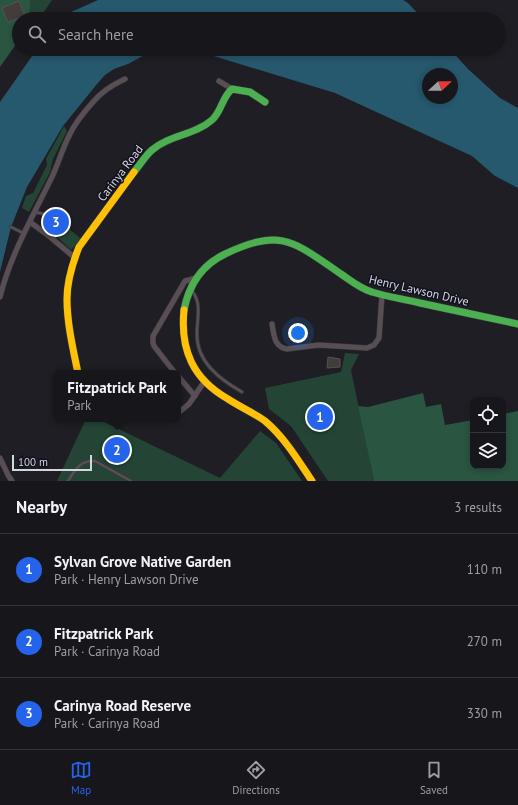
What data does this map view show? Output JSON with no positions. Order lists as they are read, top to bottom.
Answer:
{
  "streets": {
    "main road": ["Carinya Road", "Henry Lawson Drive"]
  },
  "scale_bar": "100 m",
  "north": "right",
  "page": {
    "search": "Search here",
    "pins": ["3", "1", "2"],
    "popup": ["Fitzpatrick Park", "Park"],
    "scale": "100 m",
    "heading": ["Nearby", "3 results"],
    "list": [
      {
        "mark": "1",
        "name": "Sylvan Grove Native Garden",
        "note": "Park · Henry Lawson Drive",
        "value": "110 m"
      },
      {
        "mark": "2",
        "name": "Fitzpatrick Park",
        "note": "Park · Carinya Road",
        "value": "270 m"
      },
      {
        "mark": "3",
        "name": "Carinya Road Reserve",
        "note": "Park · Carinya Road",
        "value": "330 m"
      }
    ],
    "nav": ["Map", "Directions", "Saved"]
  }
}
